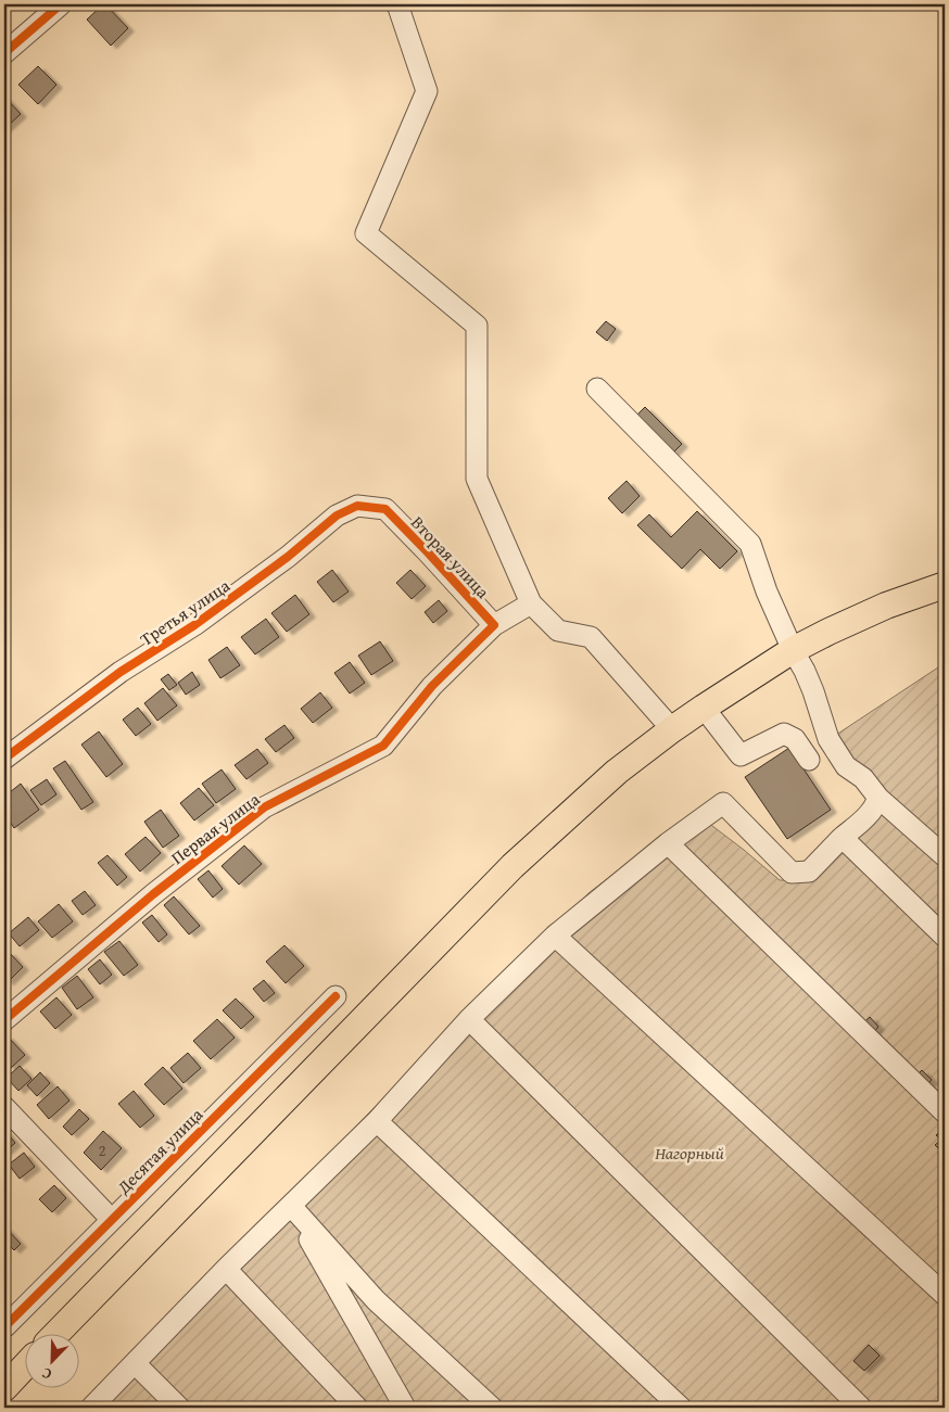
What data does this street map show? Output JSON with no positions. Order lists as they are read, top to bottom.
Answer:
{
  "streets": {
    "street": [
      "Вторая улица",
      "Третья улица",
      "Первая улица",
      "Десятая улица"
    ]
  },
  "crossings": [
    ["Вторая улица", "Третья улица"],
    ["Вторая улица", "Первая улица"]
  ],
  "parks": ["Нагорный"],
  "house_numbers": ["2"],
  "north": "bottom left"
}
